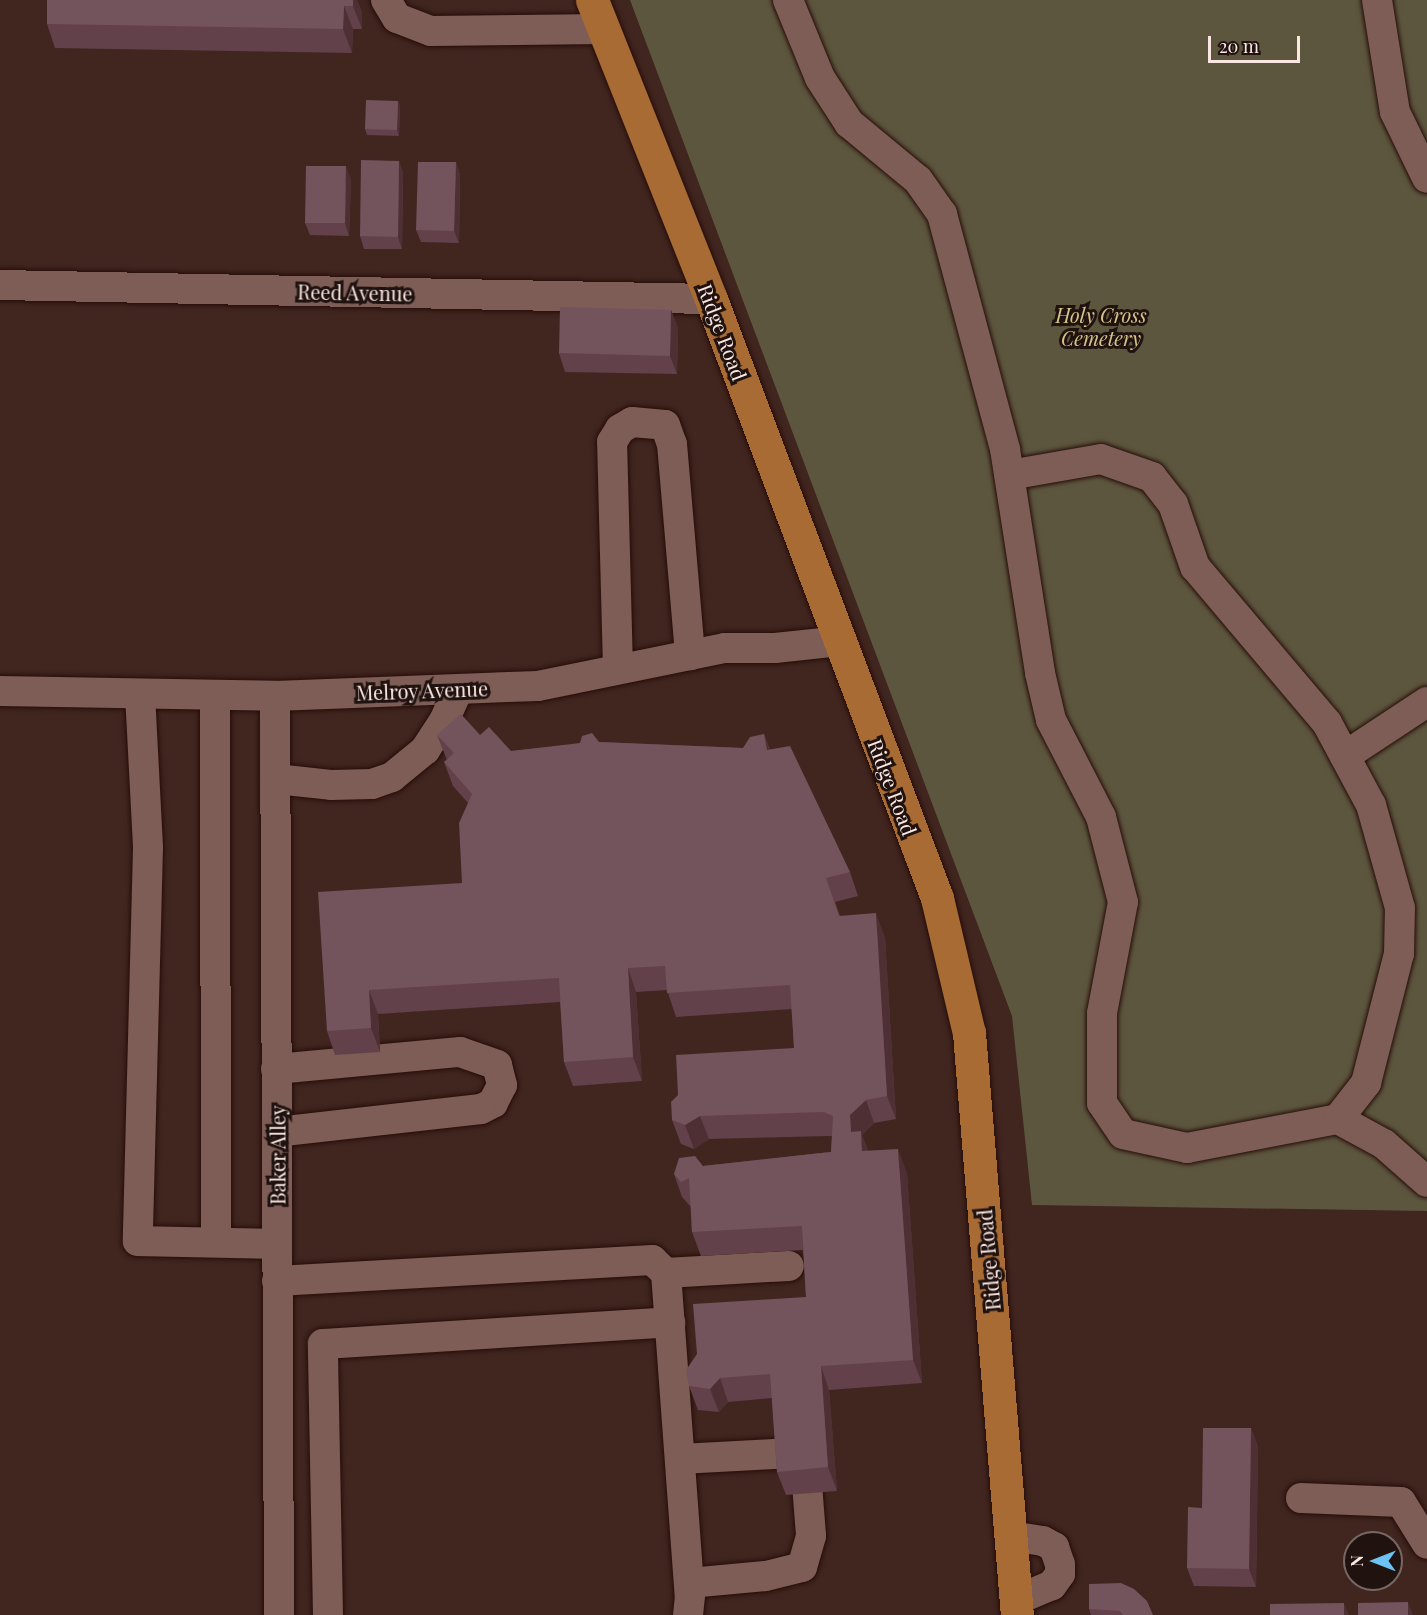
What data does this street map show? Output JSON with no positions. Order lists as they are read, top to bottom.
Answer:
{
  "streets": {
    "main road": ["Ridge Road"],
    "street": ["Reed Avenue", "Melroy Avenue", "Baker Alley"]
  },
  "crossings": [
    ["Reed Avenue", "Ridge Road"],
    ["Ridge Road", "Melroy Avenue"],
    ["Melroy Avenue", "Baker Alley"]
  ],
  "parks": ["Holy Cross Cemetery"],
  "scale_bar": "20 m",
  "north": "left"
}
